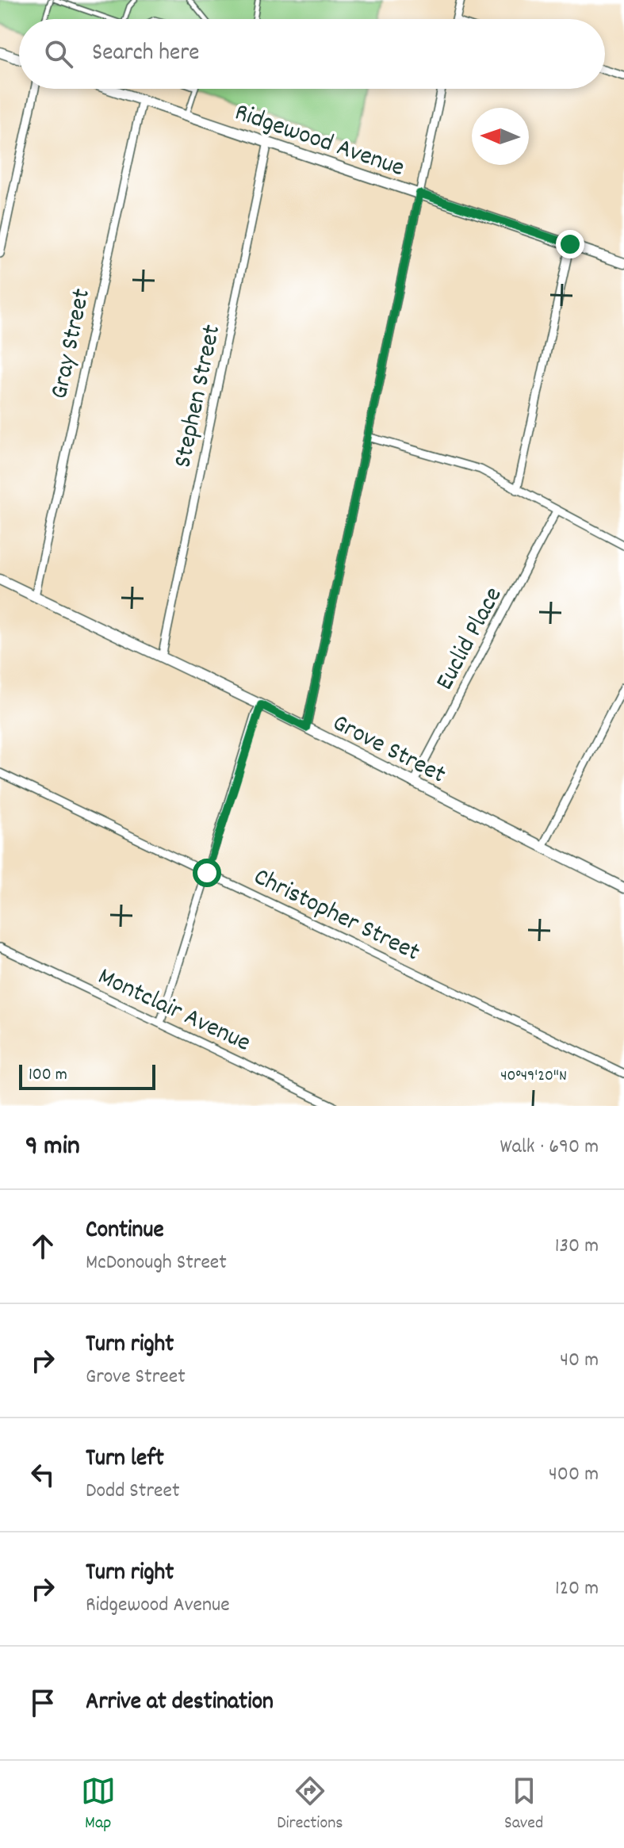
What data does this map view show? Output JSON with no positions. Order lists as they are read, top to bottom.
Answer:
{
  "streets": {
    "main road": ["Ridgewood Avenue", "Grove Street"],
    "street": [
      "Gray Street",
      "Stephen Street",
      "Euclid Place",
      "Christopher Street",
      "Montclair Avenue"
    ]
  },
  "crossings": [
    ["Ridgewood Avenue", "Gray Street"],
    ["Ridgewood Avenue", "Stephen Street"],
    ["Gray Street", "Grove Street"],
    ["Stephen Street", "Grove Street"],
    ["Euclid Place", "Grove Street"]
  ],
  "scale_bar": "100 m",
  "north": "left",
  "page": {
    "search": "Search here",
    "scale": "100 m",
    "heading": ["9 min", "Walk · 690 m"],
    "list": [
      ["Continue", "McDonough Street", "130 m"],
      ["Turn right", "Grove Street", "40 m"],
      ["Turn left", "Dodd Street", "400 m"],
      ["Turn right", "Ridgewood Avenue", "120 m"],
      "Arrive at destination"
    ],
    "nav": ["Map", "Directions", "Saved"]
  },
  "coordinates": ["40°49'20\"N"]
}
